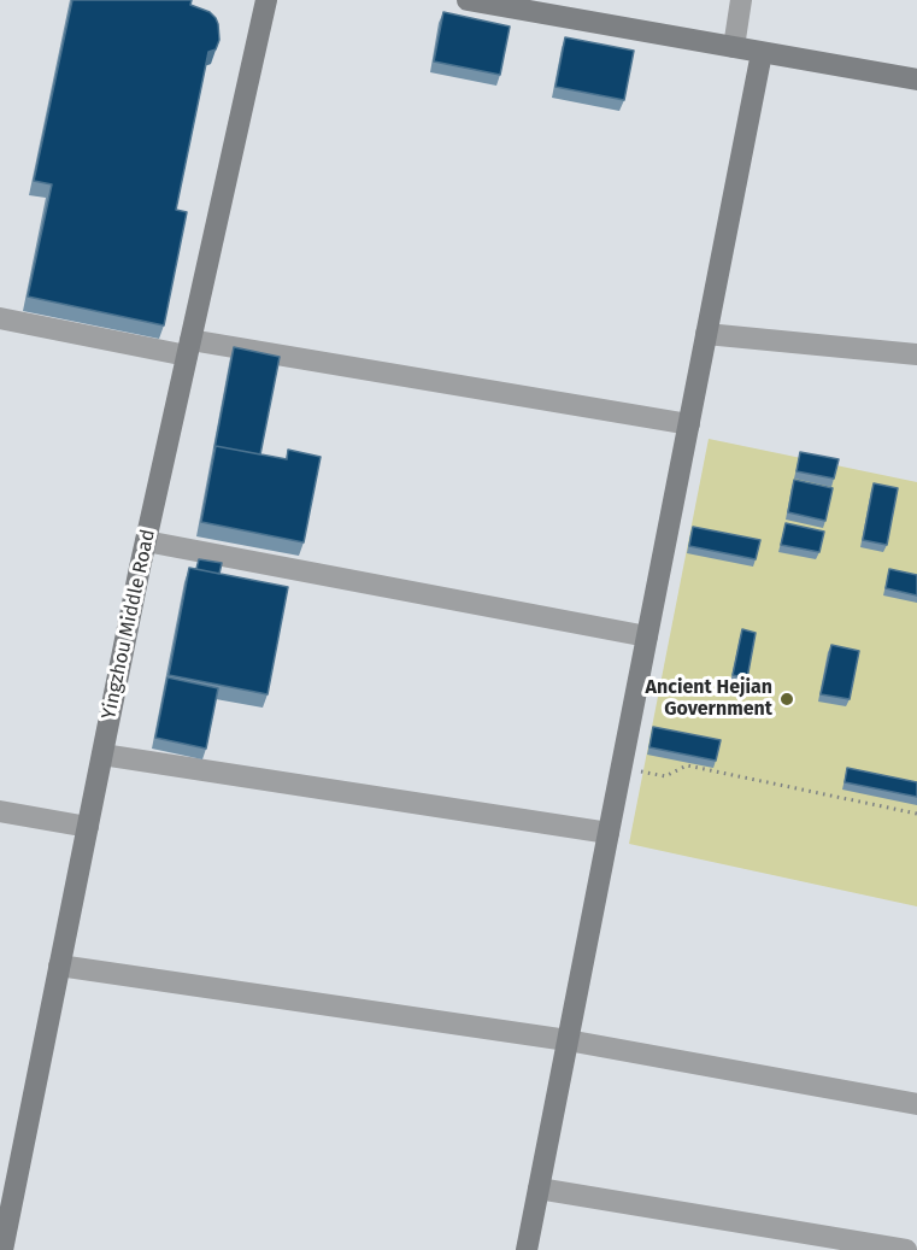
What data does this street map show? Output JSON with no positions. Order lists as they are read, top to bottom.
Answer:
{
  "streets": {
    "street": ["Yingzhou Middle Road"]
  },
  "places": ["Ancient Hejian Government"]
}
